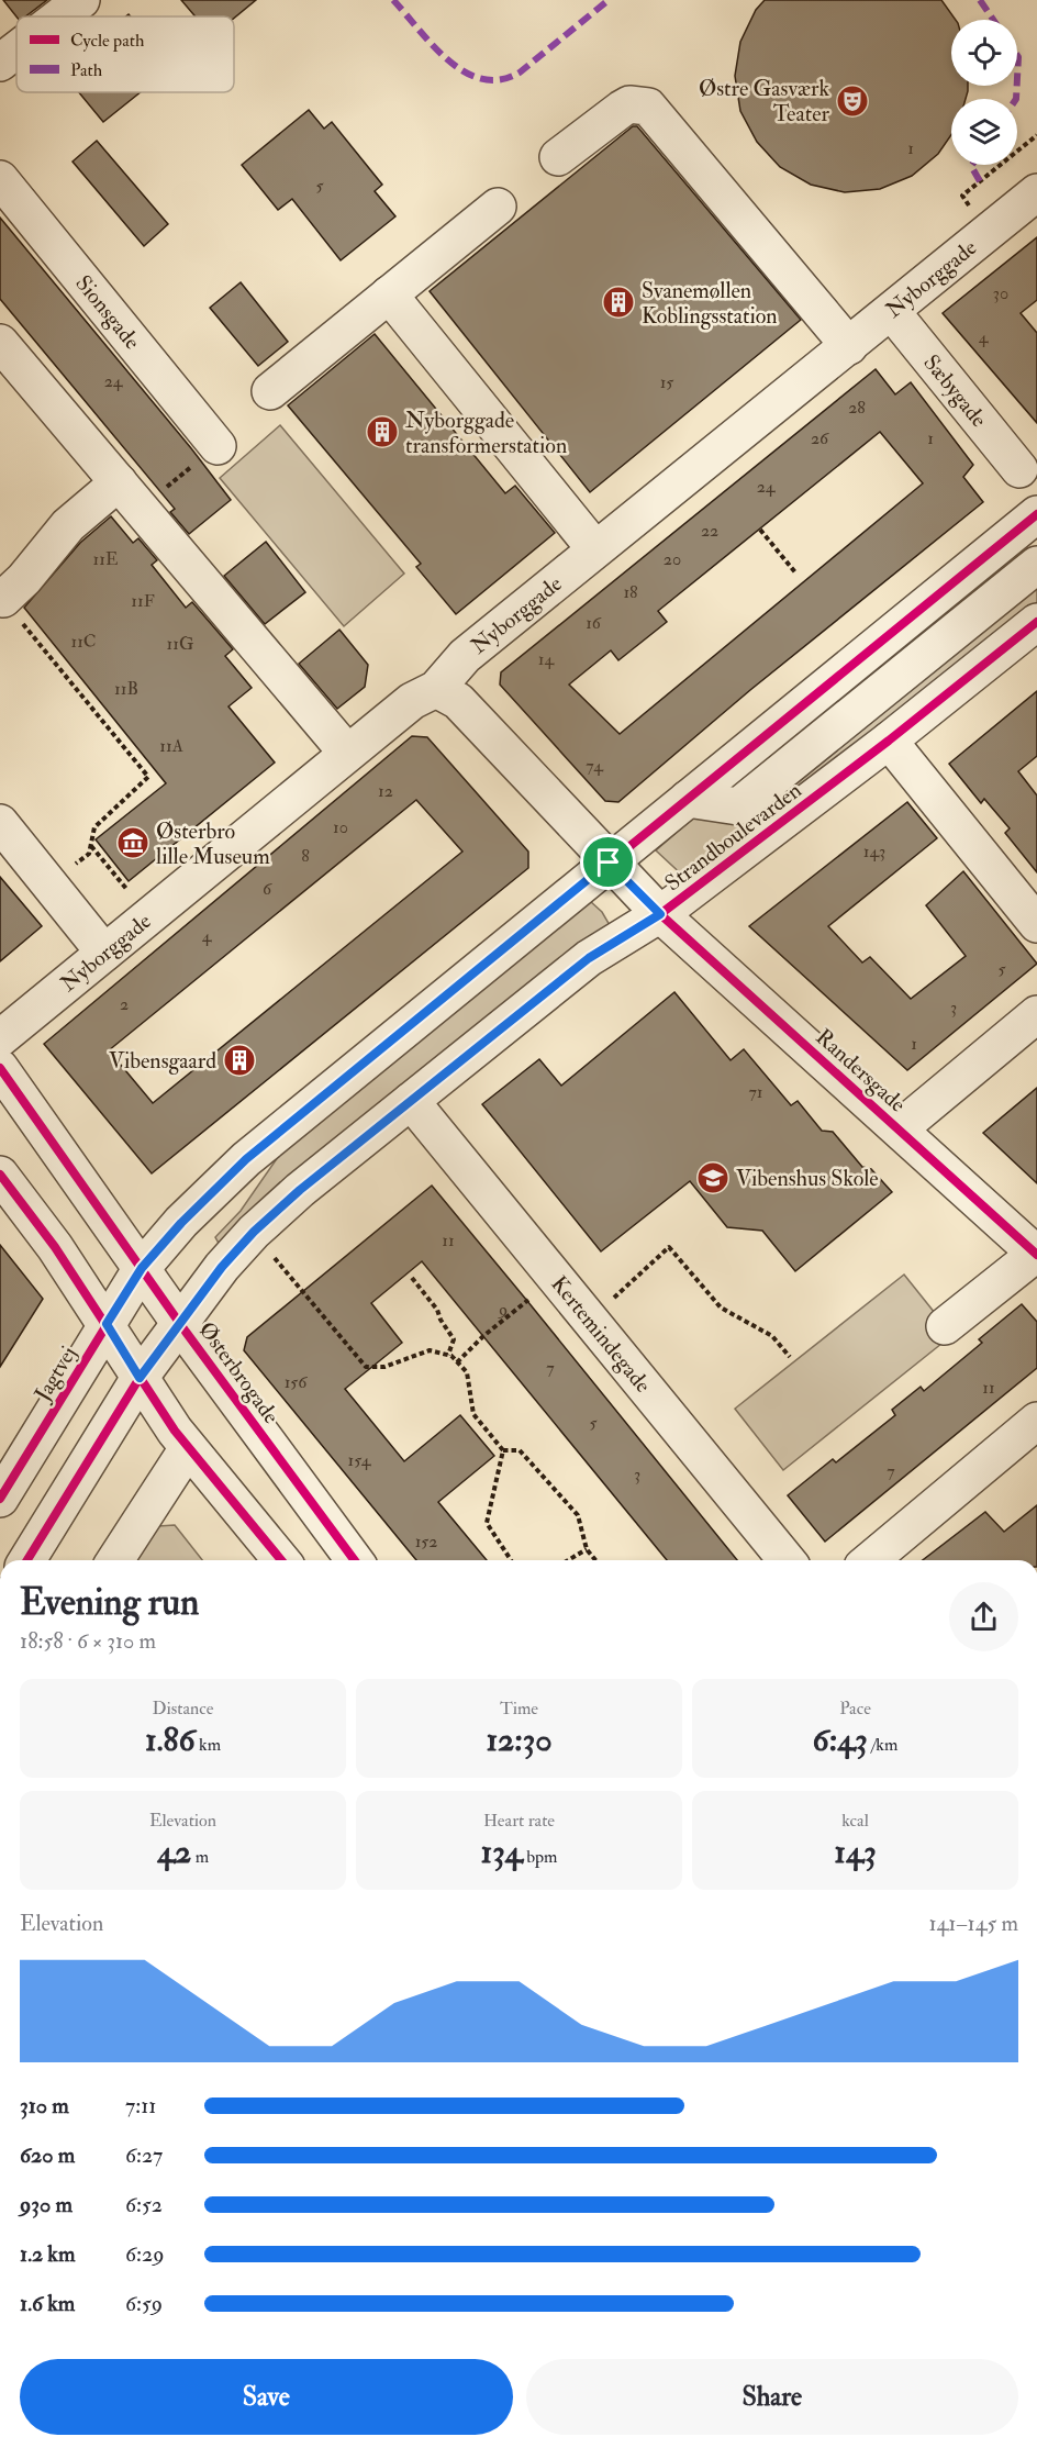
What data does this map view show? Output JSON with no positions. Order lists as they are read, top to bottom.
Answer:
{
  "streets": {
    "street": [
      "Nyborggade",
      "Sionsgade",
      "Sæbygade",
      "Strandboulevarden",
      "Randersgade",
      "Kertemindegade",
      "Østerbrogade",
      "Jagtvej"
    ]
  },
  "crossings": [
    ["Nyborggade", "Sæbygade"],
    ["Strandboulevarden", "Randersgade"],
    ["Strandboulevarden", "Kertemindegade"],
    ["Strandboulevarden", "Østerbrogade"],
    ["Østerbrogade", "Jagtvej"]
  ],
  "places": {
    "theatre": ["Østre Gasværk Teater"],
    "building": ["Svanemøllen Koblingsstation", "Nyborggade transformerstation", "Vibensgaard"],
    "museum": ["Østerbro lille Museum"],
    "school or university": ["Vibenshus Skole"]
  },
  "house_numbers": [
    "1",
    "5",
    "30",
    "4",
    "24",
    "15",
    "28",
    "26",
    "1",
    "24",
    "22",
    "11E",
    "20",
    "18",
    "11F",
    "16",
    "11C",
    "11G",
    "14",
    "11B",
    "11A",
    "74",
    "12",
    "10",
    "143",
    "8",
    "6",
    "4",
    "5",
    "2",
    "3",
    "1",
    "71",
    "11",
    "9",
    "7",
    "156",
    "11",
    "5",
    "154",
    "7",
    "3",
    "152"
  ],
  "legend": ["Cycle path", "Path"],
  "page": {
    "heading": ["Evening run", "18:58 · 6 × 310 m"],
    "stats": [
      ["Distance", "1.86 km"],
      ["Time", "12:30"],
      ["Pace", "6:43 /km"],
      ["Elevation", "42 m"],
      ["Heart rate", "134 bpm"],
      ["kcal", "143"]
    ],
    "chart": ["Elevation", "141–145 m"],
    "list": [
      {
        "name": "310 m",
        "note": "7:11"
      },
      {
        "name": "620 m",
        "note": "6:27"
      },
      {
        "name": "930 m",
        "note": "6:52"
      },
      {
        "name": "1.2 km",
        "note": "6:29"
      },
      {
        "name": "1.6 km",
        "note": "6:59"
      }
    ],
    "buttons": ["Save", "Share"]
  }
}
